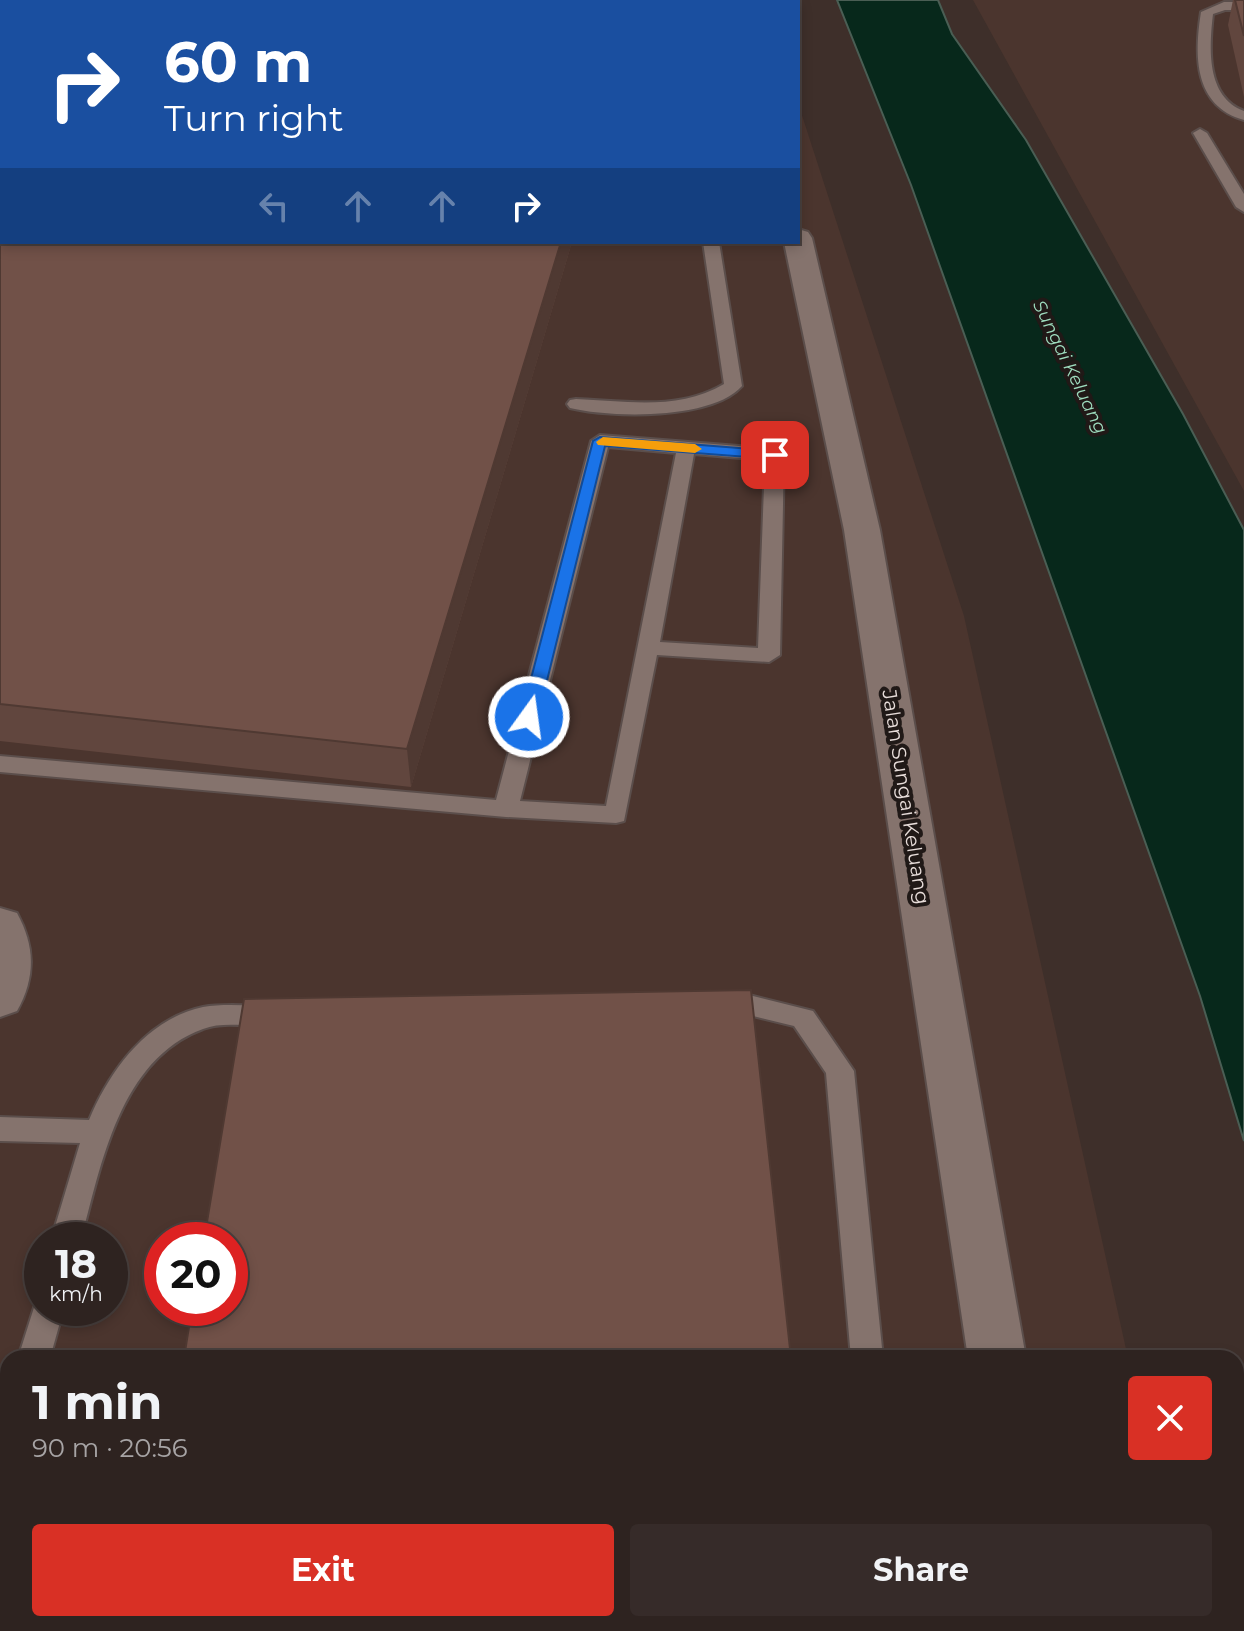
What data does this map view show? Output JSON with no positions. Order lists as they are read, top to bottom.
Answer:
{
  "streets": {
    "street": ["Jalan Sungai Keluang"]
  },
  "water": ["Sungai Keluang"],
  "page": {
    "turn": ["60 m", "Turn right"],
    "speed": "18 km/h",
    "limit": "20",
    "heading": ["1 min", "90 m · 20:56"],
    "buttons": ["Exit", "Share"]
  }
}
